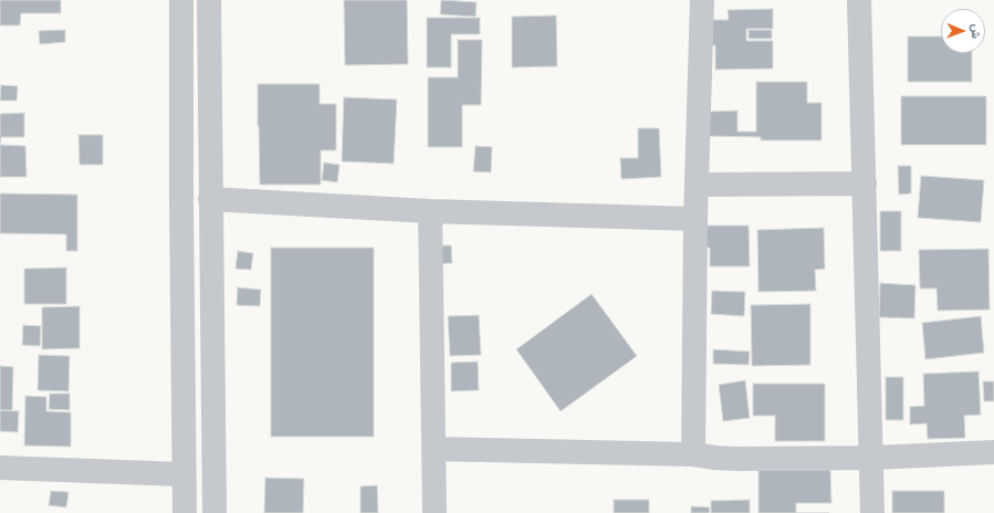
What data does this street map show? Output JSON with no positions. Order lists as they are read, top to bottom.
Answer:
{
  "north": "right"
}
